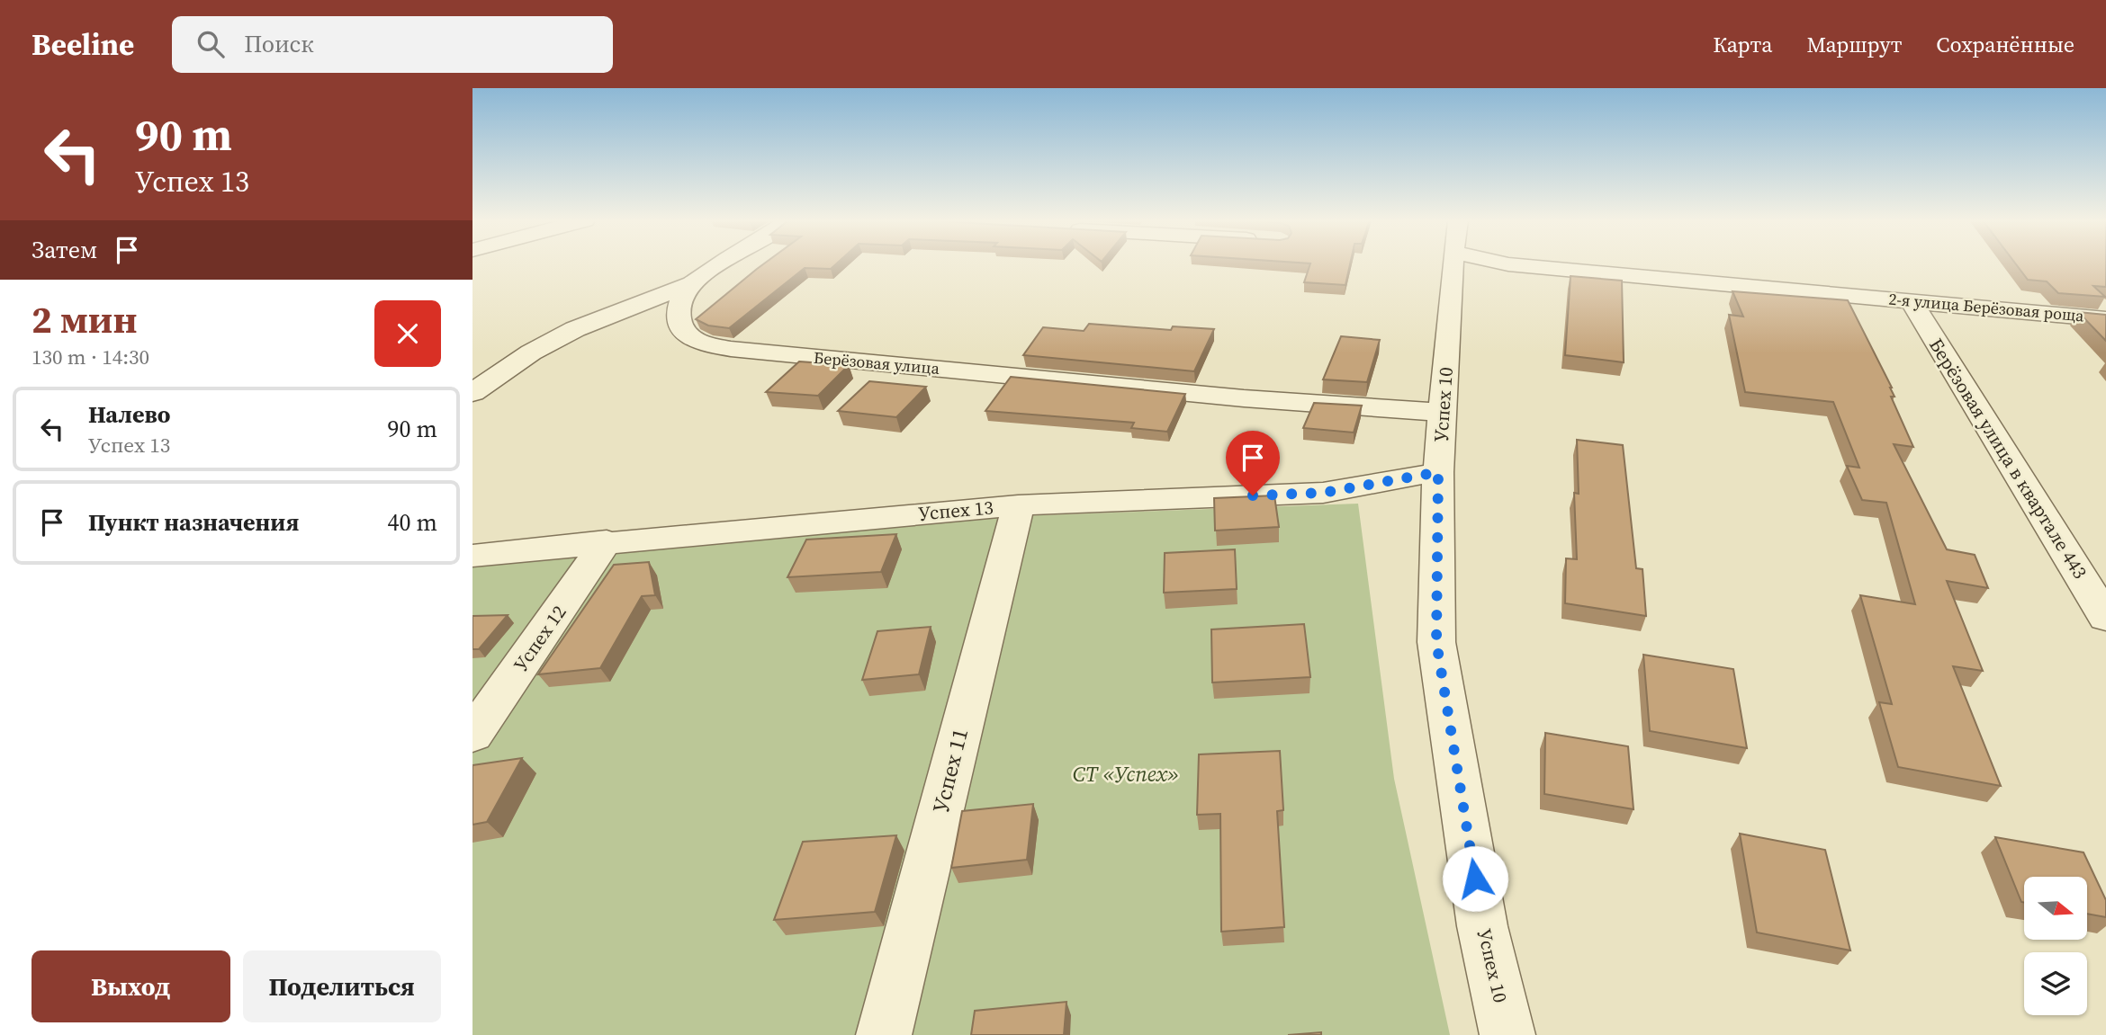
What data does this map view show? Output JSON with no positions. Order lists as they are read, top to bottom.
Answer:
{
  "streets": {
    "street": [
      "2-я улица Берёзовая роща",
      "Берёзовая улица",
      "Успех 10",
      "Берёзовая улица в квартале 443",
      "Успех 13",
      "Успех 12",
      "Успех 11"
    ]
  },
  "crossings": [
    ["2-я улица Берёзовая роща", "Берёзовая улица в квартале 443"],
    ["Берёзовая улица", "Успех 10"],
    ["Успех 10", "Успех 13"],
    ["Успех 13", "Успех 12"],
    ["Успех 13", "Успех 11"]
  ],
  "parks": ["СТ «Успех»"],
  "north": "right",
  "page": {
    "header": "Beeline",
    "search": "Поиск",
    "nav": ["Карта", "Маршрут", "Сохранённые"],
    "turn": ["90 m", "Успех 13"],
    "then": "Затем",
    "heading": ["2 мин", "130 m · 14:30"],
    "list": [
      {
        "name": "Налево",
        "note": "Успех 13",
        "value": "90 m"
      },
      {
        "name": "Пункт назначения",
        "value": "40 m"
      }
    ],
    "buttons": ["Выход", "Поделиться"]
  }
}
